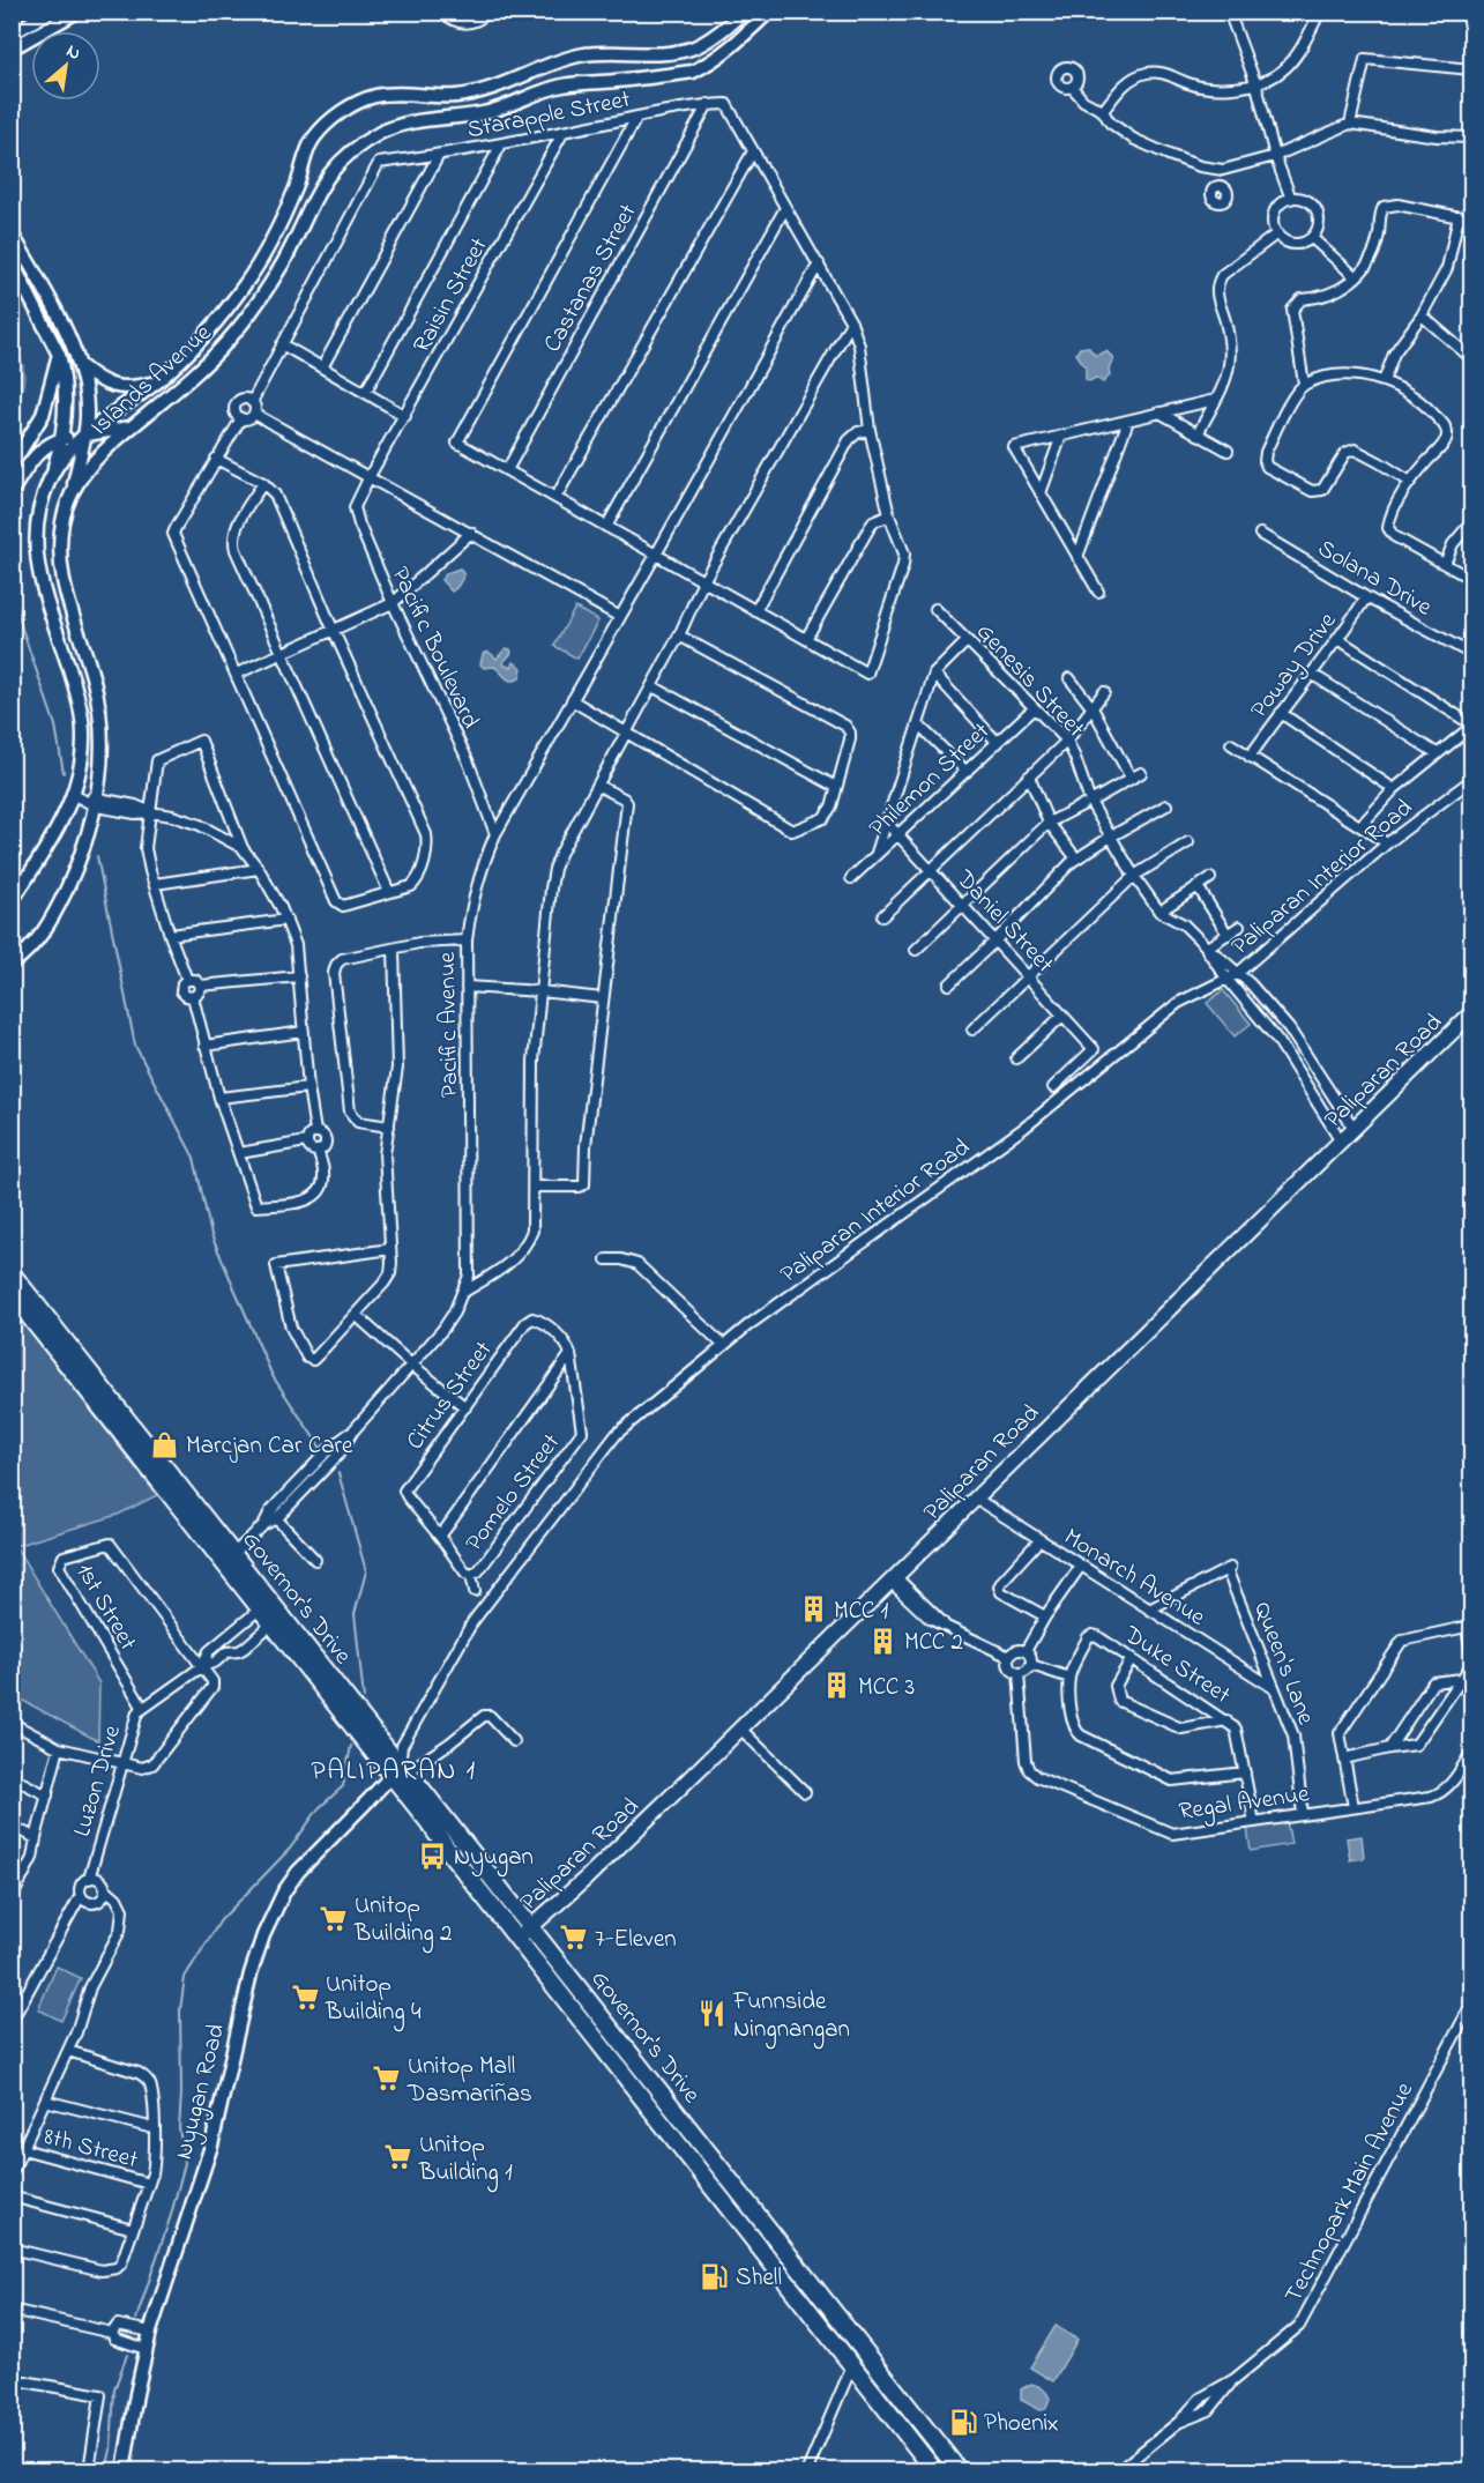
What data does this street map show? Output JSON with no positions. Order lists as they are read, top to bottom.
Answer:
{
  "streets": {
    "highway": ["Governor's Drive"],
    "main road": ["Paliparan Road"],
    "street": [
      "Starapple Street",
      "Castanas Street",
      "Raisin Street",
      "Islands Avenue",
      "Solana Drive",
      "Pacific Boulevard",
      "Poway Drive",
      "Genesis Street",
      "Philemon Street",
      "Paliparan Interior Road",
      "Daniel Street",
      "Pacific Avenue",
      "Citrus Street",
      "Pomelo Street",
      "Monarch Avenue",
      "1st Street",
      "Queen's Lane",
      "Duke Street",
      "Luzon Drive",
      "Regal Avenue",
      "Nyugan Road",
      "8th Street",
      "Technopark Main Avenue"
    ]
  },
  "crossings": [
    ["Starapple Street", "Castanas Street"],
    ["Starapple Street", "Raisin Street"],
    ["Raisin Street", "Pacific Boulevard"],
    ["Solana Drive", "Poway Drive"],
    ["Pacific Boulevard", "Pacific Avenue"],
    ["Genesis Street", "Philemon Street"],
    ["Genesis Street", "Paliparan Interior Road"],
    ["Genesis Street", "Paliparan Road"],
    ["Philemon Street", "Daniel Street"],
    ["Paliparan Interior Road", "Governor's Drive"],
    ["Paliparan Interior Road", "Nyugan Road"],
    ["Pacific Avenue", "Governor's Drive"],
    ["Paliparan Road", "Monarch Avenue"],
    ["Paliparan Road", "Governor's Drive"],
    ["Citrus Street", "Pomelo Street"],
    ["Monarch Avenue", "Queen's Lane"],
    ["Governor's Drive", "Nyugan Road"],
    ["1st Street", "Luzon Drive"],
    ["Queen's Lane", "Regal Avenue"],
    ["Duke Street", "Regal Avenue"]
  ],
  "districts": ["PALIPARAN 1"],
  "places": {
    "shop": ["Marcjan Car Care"],
    "building": ["MCC 1", "MCC 2", "MCC 3"],
    "bus stop": ["Nyugan"],
    "supermarket": [
      "Unitop Building 2",
      "7-Eleven",
      "Unitop Building 4",
      "Unitop Mall Dasmariñas",
      "Unitop Building 1"
    ],
    "restaurant": ["Funnside Ningnangan"],
    "fuel station": ["Shell", "Phoenix"]
  },
  "north": "top right"
}
